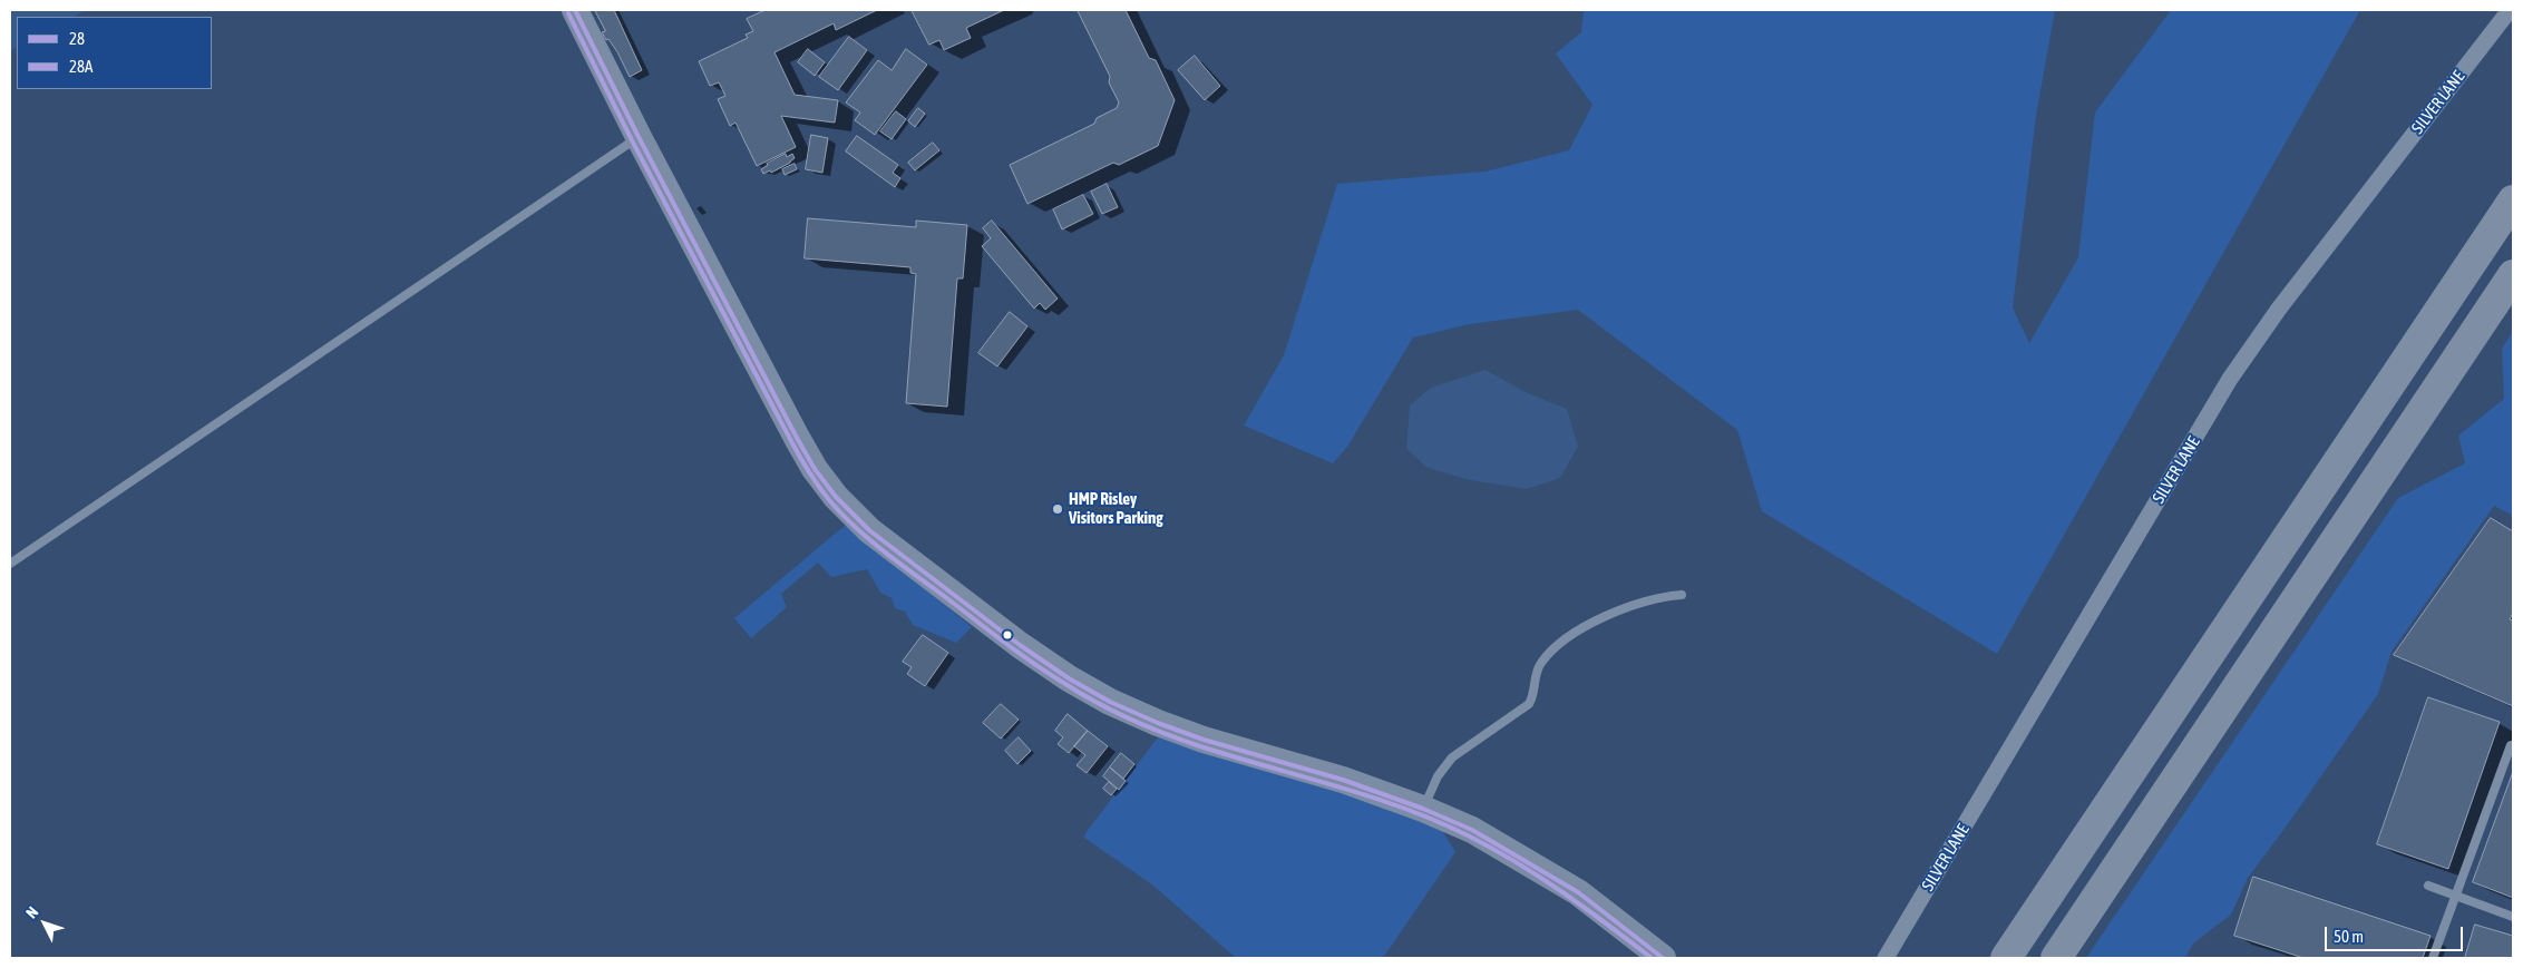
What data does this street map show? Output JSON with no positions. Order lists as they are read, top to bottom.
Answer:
{
  "streets": {
    "street": ["SILVER LANE"]
  },
  "places": ["HMP Risley Visitors Parking"],
  "lines": ["transit line 28", "transit line 28A"],
  "legend": ["28", "28A"],
  "scale_bar": "50 m",
  "north": "top left"
}
